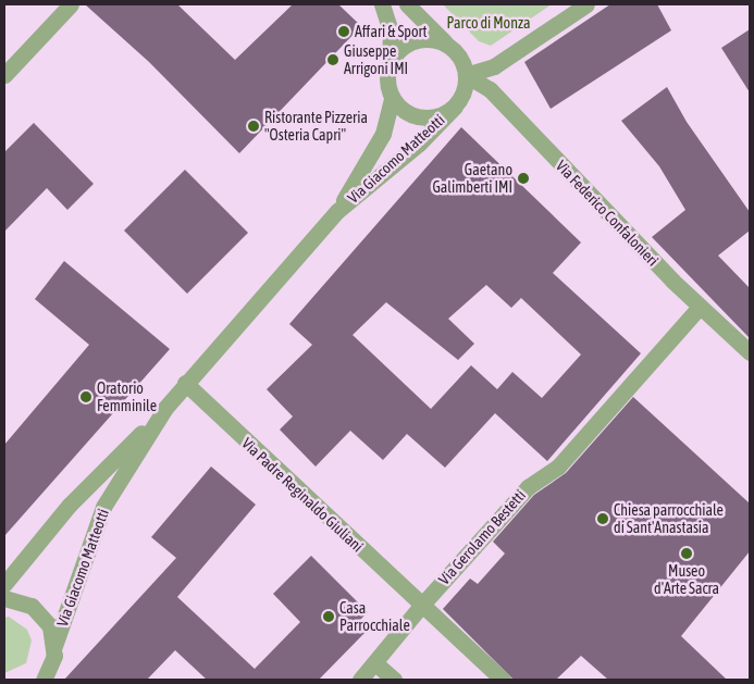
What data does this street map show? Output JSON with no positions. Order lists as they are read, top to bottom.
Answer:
{
  "streets": {
    "street": [
      "Via Giacomo Matteotti",
      "Via Federico Confalonieri",
      "Via Padre Reginaldo Giuliani",
      "Via Gerolamo Bestetti"
    ]
  },
  "crossings": [
    ["Via Giacomo Matteotti", "Via Federico Confalonieri"],
    ["Via Giacomo Matteotti", "Via Padre Reginaldo Giuliani"],
    ["Via Federico Confalonieri", "Via Gerolamo Bestetti"],
    ["Via Padre Reginaldo Giuliani", "Via Gerolamo Bestetti"]
  ],
  "parks": ["Parco di Monza"],
  "places": [
    "Affari & Sport",
    "Giuseppe Arrigoni IMI",
    "Ristorante Pizzeria \"Osteria Capri\"",
    "Gaetano Galimberti IMI",
    "Oratorio Femminile",
    "Chiesa parrocchiale di Sant'Anastasia",
    "Museo d'Arte Sacra",
    "Casa Parrocchiale"
  ]
}
